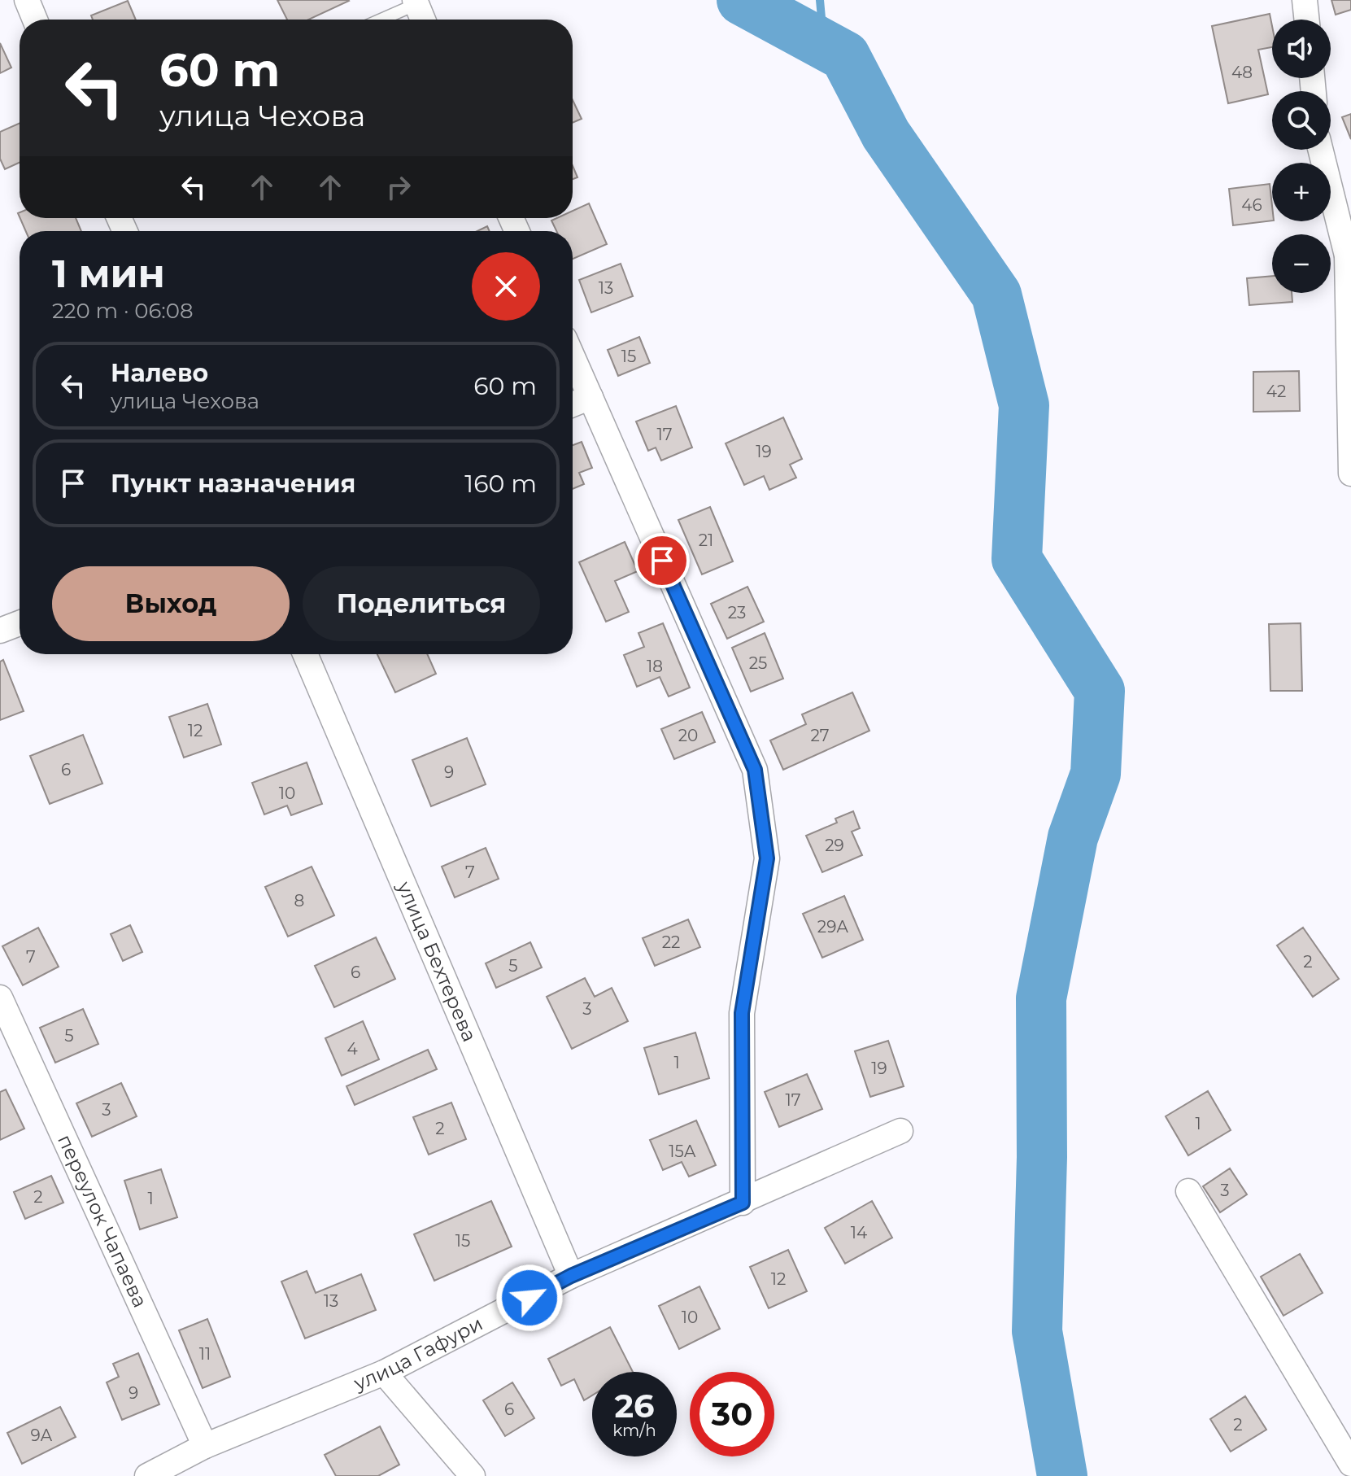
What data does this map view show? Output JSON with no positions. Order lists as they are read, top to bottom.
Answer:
{
  "streets": {
    "street": ["улица Бехтерева", "переулок Чапаева", "улица Гафури"]
  },
  "crossings": [
    ["улица Бехтерева", "улица Гафури"],
    ["переулок Чапаева", "улица Гафури"]
  ],
  "house_numbers": [
    "48",
    "46",
    "13",
    "15",
    "42",
    "17",
    "19",
    "21",
    "23",
    "25",
    "18",
    "12",
    "20",
    "27",
    "6",
    "9",
    "10",
    "29",
    "7",
    "8",
    "29А",
    "22",
    "7",
    "2",
    "5",
    "6",
    "3",
    "5",
    "4",
    "1",
    "19",
    "17",
    "3",
    "1",
    "2",
    "15А",
    "3",
    "2",
    "1",
    "14",
    "15",
    "12",
    "13",
    "10",
    "11",
    "9",
    "6",
    "2",
    "9А"
  ],
  "page": {
    "map_buttons": ["+", "−"],
    "turn": ["60 m", "улица Чехова"],
    "heading": ["1 мин", "220 m · 06:08"],
    "list": [
      {
        "name": "Налево",
        "note": "улица Чехова",
        "value": "60 m"
      },
      {
        "name": "Пункт назначения",
        "value": "160 m"
      }
    ],
    "buttons": ["Выход", "Поделиться"],
    "speed": "26 km/h",
    "limit": "30"
  }
}
